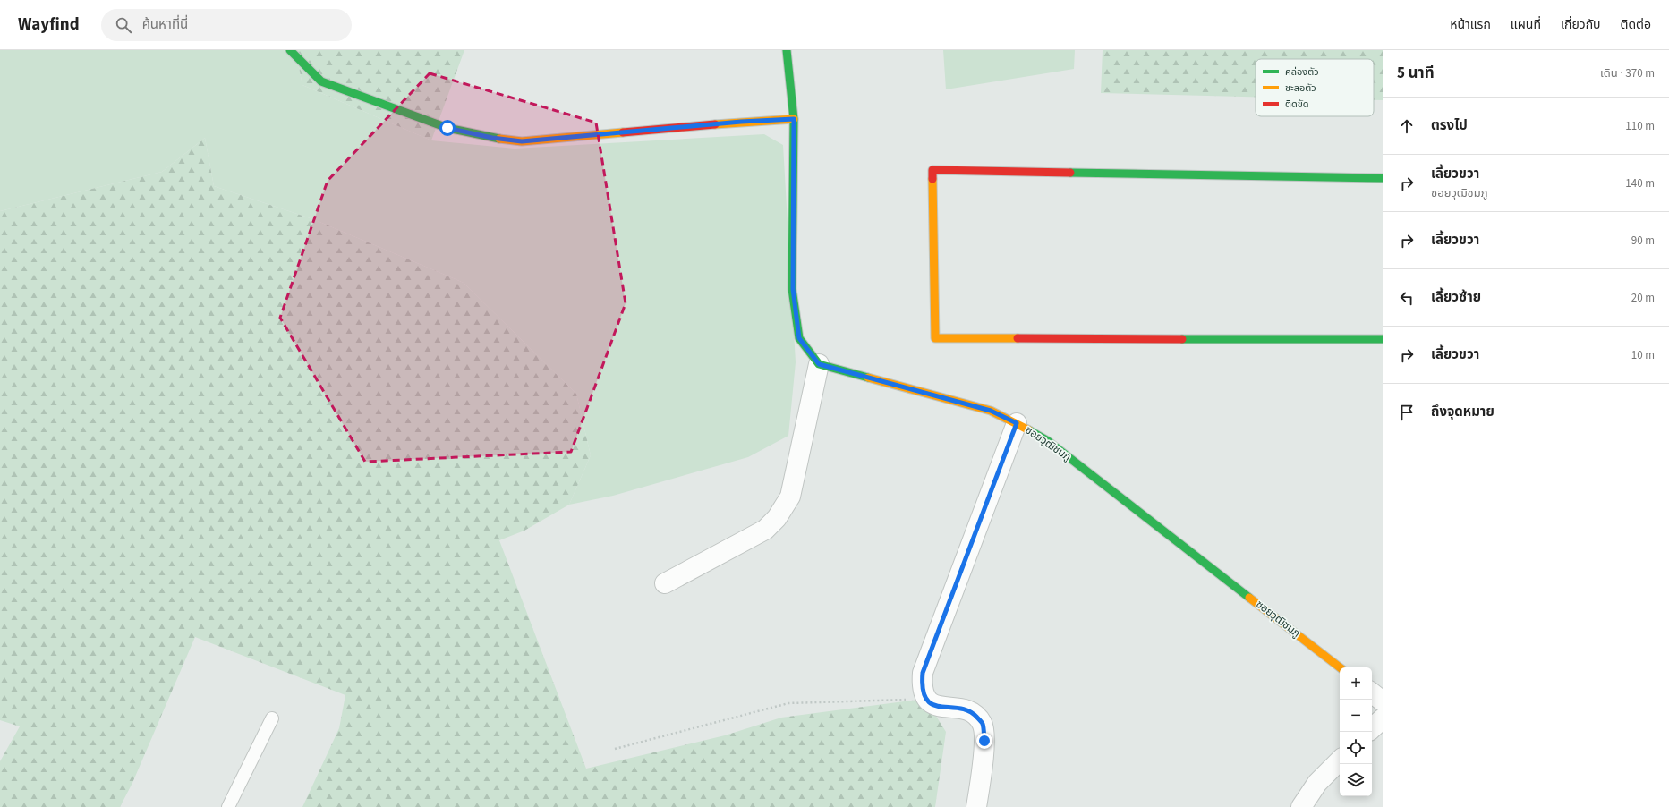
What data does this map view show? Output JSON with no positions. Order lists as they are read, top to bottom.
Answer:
{
  "streets": {
    "street": ["ซอยวุฒิชมภู"]
  },
  "legend": ["คล่องตัว", "ชะลอตัว", "ติดขัด"],
  "page": {
    "header": "Wayfind",
    "search": "ค้นหาที่นี่",
    "nav": [
      "หน้าแรก",
      "แผนที่",
      "เกี่ยวกับ",
      "ติดต่อ"
    ],
    "heading": ["5 นาที", "เดิน · 370 m"],
    "list": [
      ["ตรงไป", "110 m"],
      ["เลี้ยวขวา", "ซอยวุฒิชมภู", "140 m"],
      ["เลี้ยวขวา", "90 m"],
      ["เลี้ยวซ้าย", "20 m"],
      ["เลี้ยวขวา", "10 m"],
      "ถึงจุดหมาย"
    ],
    "map_buttons": ["+", "−"]
  }
}
